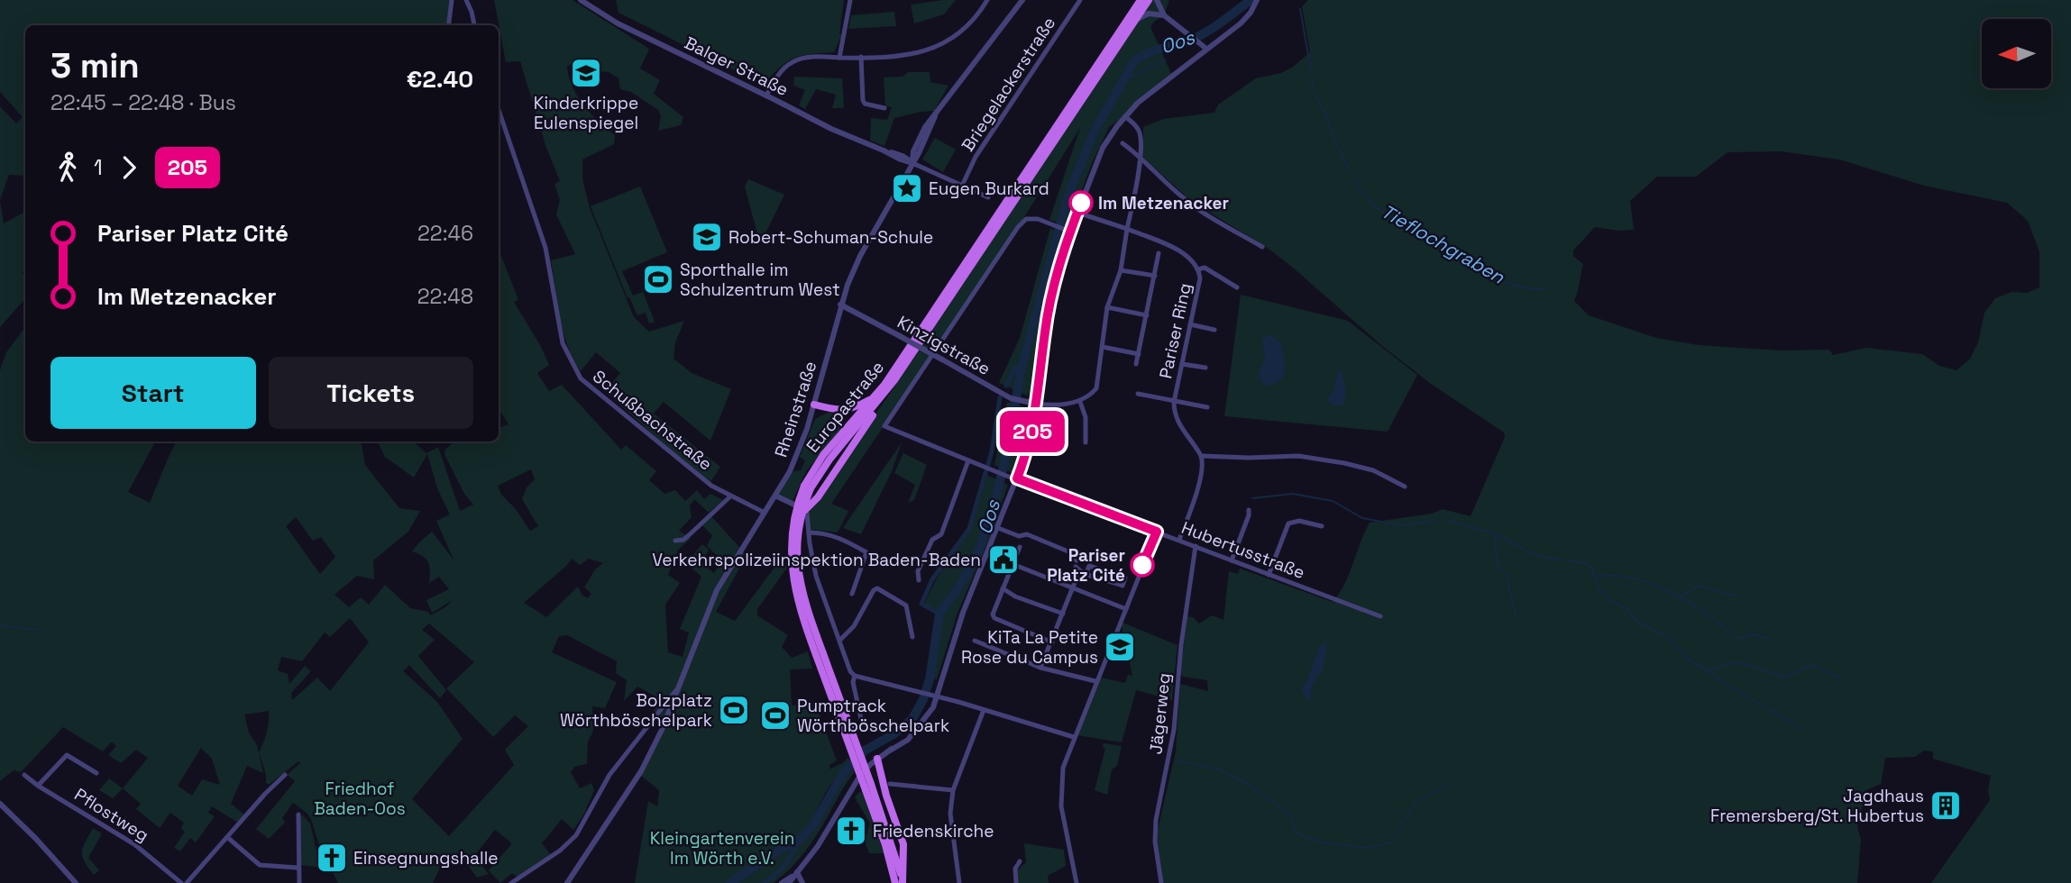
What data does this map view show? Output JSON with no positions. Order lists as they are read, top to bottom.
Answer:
{
  "streets": {
    "main road": ["Europastraße"],
    "street": [
      "Balger Straße",
      "Briegelackerstraße",
      "Pariser Ring",
      "Kinzigstraße",
      "Rheinstraße",
      "Schußbachstraße",
      "Hubertusstraße",
      "Jägerweg",
      "Pflostweg"
    ]
  },
  "crossings": [
    ["Balger Straße", "Rheinstraße"],
    ["Kinzigstraße", "Rheinstraße"],
    ["Rheinstraße", "Schußbachstraße"],
    ["Hubertusstraße", "Jägerweg"]
  ],
  "water": ["Oos", "Tieflochgraben"],
  "parks": ["Friedhof Baden-Oos", "Kleingartenverein Im Wörth e.V."],
  "places": {
    "school or university": ["Kinderkrippe Eulenspiegel", "Robert-Schuman-Schule", "KiTa La Petite Rose du Campus"],
    "place": ["Eugen Burkard"],
    "other": ["Im Metzenacker", "Pariser Platz Cité"],
    "sports": ["Sporthalle im Schulzentrum West", "Bolzplatz Wörthböschelpark", "Pumptrack Wörthböschelpark"],
    "public building": ["Verkehrspolizeiinspektion Baden-Baden"],
    "building": ["Jagdhaus Fremersberg/St. Hubertus"],
    "church": ["Friedenskirche", "Einsegnungshalle"]
  },
  "lines": ["bus line 205"],
  "north": "left",
  "page": {
    "on_map": "205",
    "heading": ["3 min", "22:45 – 22:48 · Bus", "€2.40"],
    "legs": ["1", "205"],
    "list": [
      {
        "name": "Pariser Platz Cité",
        "value": "22:46"
      },
      {
        "name": "Im Metzenacker",
        "value": "22:48"
      }
    ],
    "buttons": ["Start", "Tickets"]
  }
}
